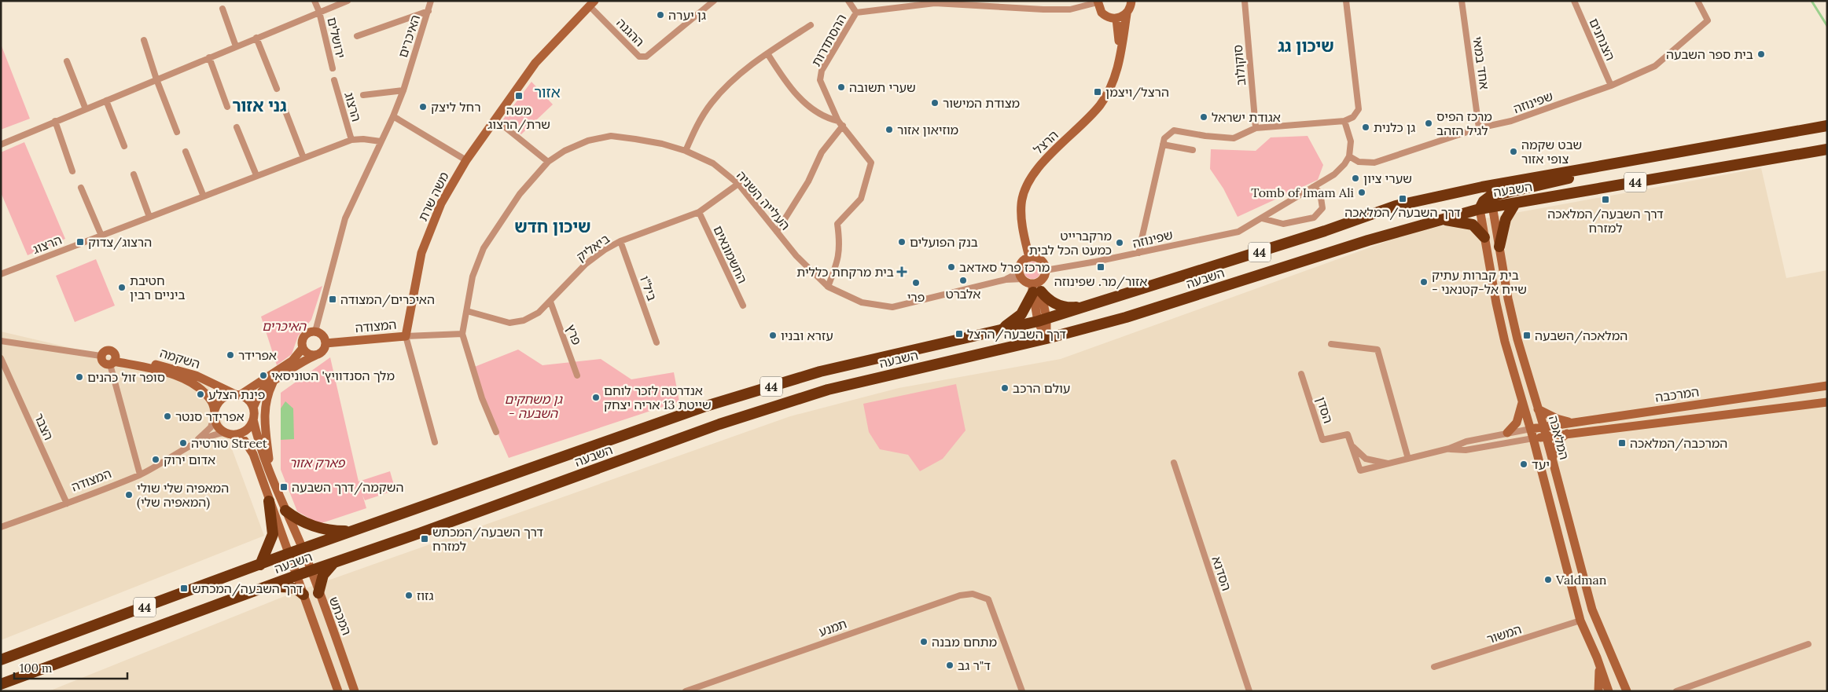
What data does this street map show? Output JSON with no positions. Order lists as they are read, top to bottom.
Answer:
{
  "streets": {
    "highway": ["44", "השבעה"],
    "street": [
      "ההגנה",
      "האיכרים",
      "ירושלים",
      "הצנחנים",
      "ההסתדרות",
      "אחד במאי",
      "סוקולוב",
      "שפינוזה",
      "הרצוג",
      "הרצל",
      "משה שרת",
      "העלייה השניה",
      "ביאליק",
      "החשמונאים",
      "ביל\"ו",
      "המצודה",
      "פרץ",
      "השקמה",
      "המרכבה",
      "הסדן",
      "הצבר",
      "המלאכה",
      "הסדנא",
      "המכתש",
      "תמנע",
      "המשור"
    ]
  },
  "crossings": [
    ["ההגנה", "משה שרת"],
    ["האיכרים", "הרצוג"],
    ["האיכרים", "המצודה"],
    ["הצנחנים", "שפינוזה"],
    ["ההסתדרות", "העלייה השניה"],
    ["אחד במאי", "שפינוזה"],
    ["שפינוזה", "הרצל"],
    ["שפינוזה", "העלייה השניה"],
    ["הרצל", "העלייה השניה"],
    ["השבעה", "המלאכה"],
    ["השבעה", "המכתש"],
    ["משה שרת", "המצודה"],
    ["העלייה השניה", "ביאליק"],
    ["ביאליק", "החשמונאים"],
    ["ביאליק", "ביל\"ו"],
    ["ביאליק", "פרץ"],
    ["המצודה", "השקמה"],
    ["המצודה", "הצבר"],
    ["המרכבה", "הסדן"],
    ["המרכבה", "המלאכה"],
    ["הסדן", "המלאכה"],
    ["המלאכה", "המשור"]
  ],
  "districts": [
    "שיכון גג",
    "אזור",
    "גני אזור",
    "שיכון חדש"
  ],
  "parks": ["האיכרים", "גן משחקים - השבעה", "פארק אזור"],
  "places": {
    "other": [
      "גן יערה",
      "בית ספר השבעה",
      "שערי תשובה",
      "מצודת המישור",
      "רחל ליצק",
      "אגודת ישראל",
      "מרכז הפיס לגיל הזהב",
      "גן כלנית",
      "מוזיאון אזור",
      "שבט שקמה צופי אזור",
      "שערי ציון",
      "Tomb of Imam Ali",
      "בנק הפועלים",
      "מרקברייט כמעט הכל לבית",
      "מרכז פרל סאדאב",
      "אלברט",
      "בית קברות עתיק - שייח אל-קטנאני",
      "פרי",
      "חטיבת ביניים רבין",
      "עזרא ובניו",
      "אפרידר",
      "מלך הסנדוויץ' הטוניסאי",
      "סופר זול כהנים",
      "עולם הרכב",
      "פינת הצלע",
      "אנדרטה לזכר לוחם שייטת 13 אריה יצחק",
      "אפרידר סנטר",
      "טורטיה Street",
      "אדום ירוק",
      "יעד",
      "המאפיה שלי שולי (המאפיה שלי)",
      "Valdman",
      "גזוז",
      "מתחם מבנה",
      "ד\"ר גב"
    ],
    "transit": [
      "הרצל/ויצמן",
      "משה שרת/הרצוג",
      "דרך השבעה/המלאכה",
      "דרך השבעה/המלאכה למזרח",
      "הרצוג/צדוק",
      "אזור/מר. שפינוזה",
      "האיכרים/המצודה",
      "דרך השבעה/הרצל",
      "המלאכה/השבעה",
      "המרכבה/המלאכה",
      "השקמה/דרך השבעה",
      "דרך השבעה/המכתש למזרח",
      "דרך השבעה/המכתש"
    ],
    "health": ["בית מרקחת כללית"]
  },
  "scale_bar": "100 m"
}
